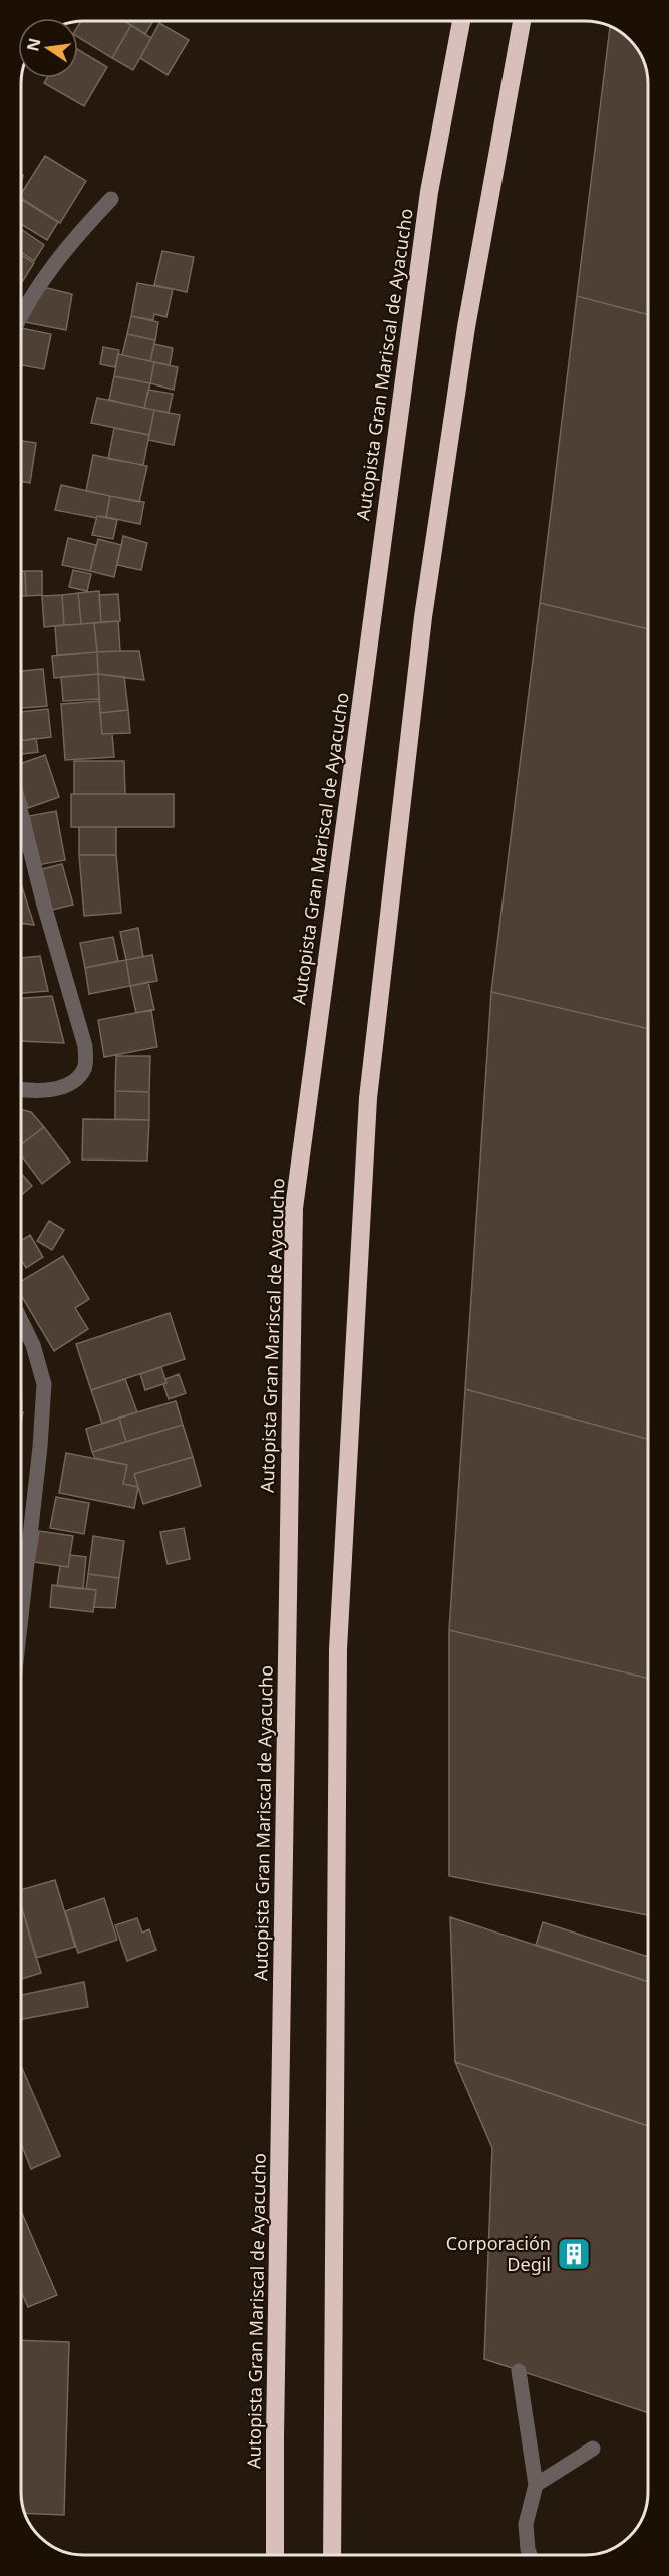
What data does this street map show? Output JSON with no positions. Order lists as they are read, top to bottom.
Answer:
{
  "streets": {
    "highway": ["Autopista Gran Mariscal de Ayacucho"]
  },
  "places": {
    "building": ["Corporación Degil"]
  },
  "north": "left"
}
